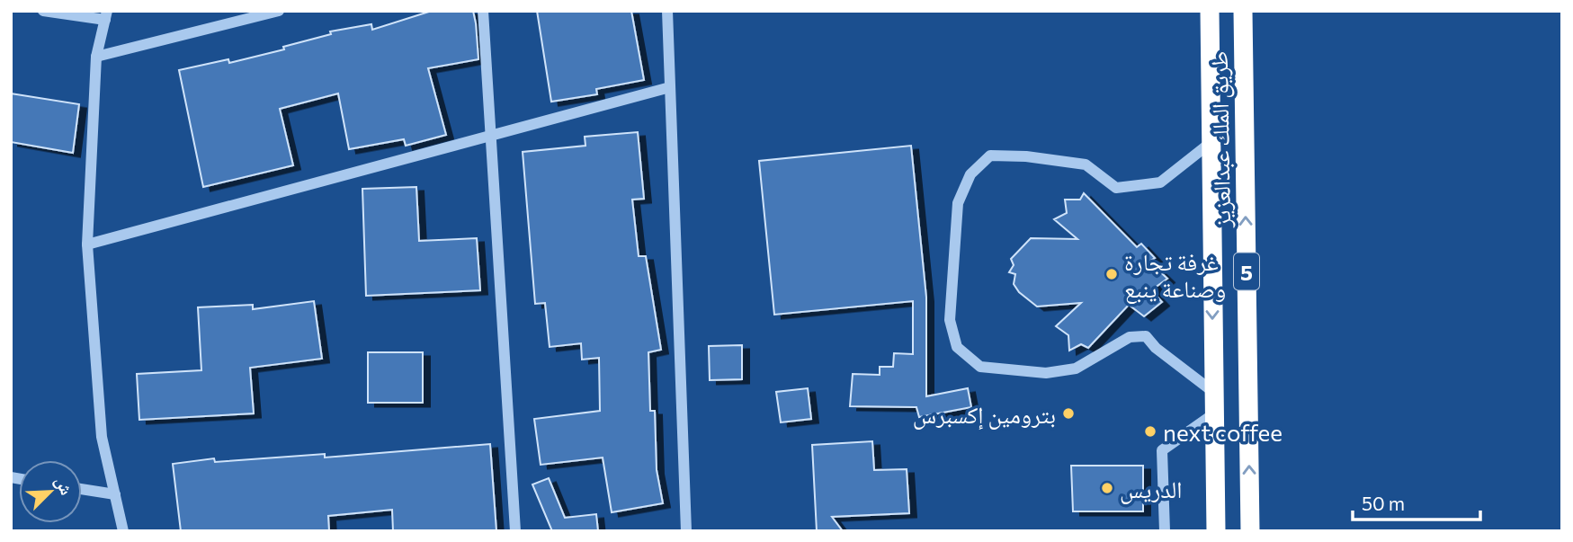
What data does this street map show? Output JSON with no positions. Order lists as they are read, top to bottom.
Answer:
{
  "streets": {
    "highway": ["طريق الملك عبدالعزيز", "5"]
  },
  "places": [
    "غرفة تجارة وصناعة ينبع",
    "بترومين إكسبرس",
    "next coffee",
    "الدريس"
  ],
  "scale_bar": "50 m",
  "north": "top right"
}
